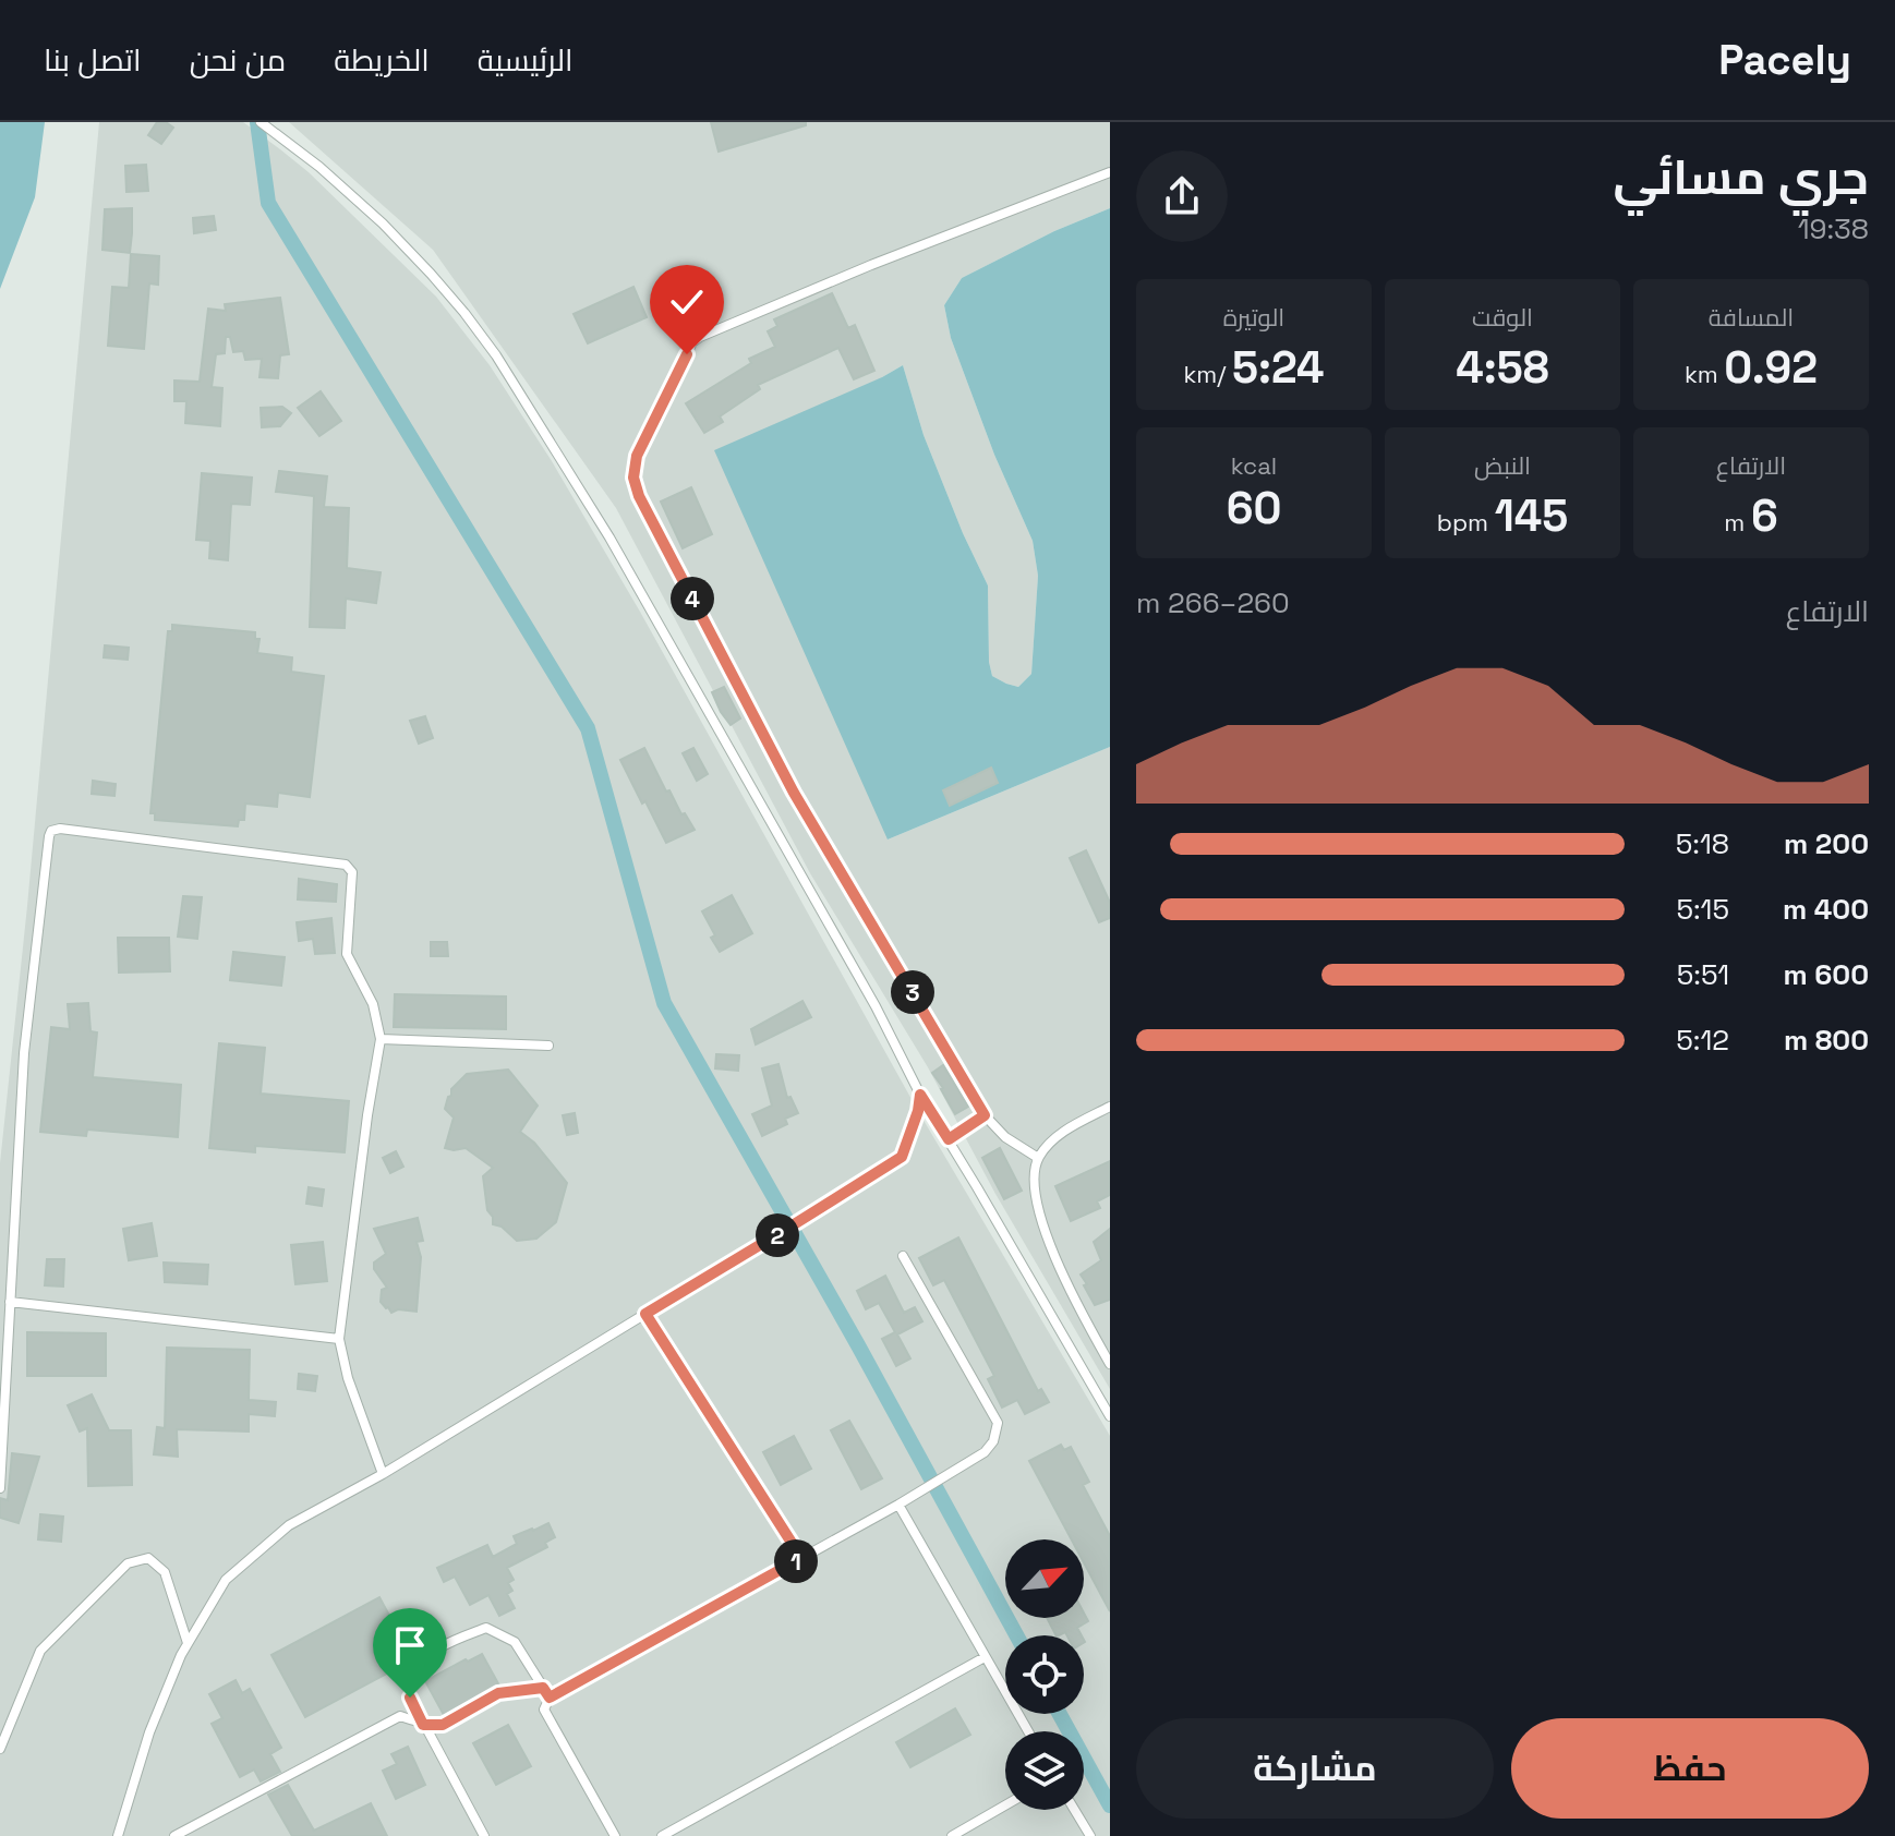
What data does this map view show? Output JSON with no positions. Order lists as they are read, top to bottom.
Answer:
{
  "north": "top right",
  "page": {
    "header": "Pacely",
    "nav": [
      "الرئيسية",
      "الخريطة",
      "من نحن",
      "اتصل بنا"
    ],
    "heading": ["جري مسائي", "19:38"],
    "stats": [
      ["المسافة", "0.92 km"],
      ["الوقت", "4:58"],
      ["الوتيرة", "5:24 /km"],
      ["الارتفاع", "6 m"],
      ["النبض", "145 bpm"],
      ["kcal", "60"]
    ],
    "chart": ["الارتفاع", "260–266 m"],
    "pins": [
      "4",
      "3",
      "2",
      "1"
    ],
    "list": [
      {
        "name": "200 m",
        "note": "5:18"
      },
      {
        "name": "400 m",
        "note": "5:15"
      },
      {
        "name": "600 m",
        "note": "5:51"
      },
      {
        "name": "800 m",
        "note": "5:12"
      }
    ],
    "buttons": ["حفظ", "مشاركة"]
  }
}
